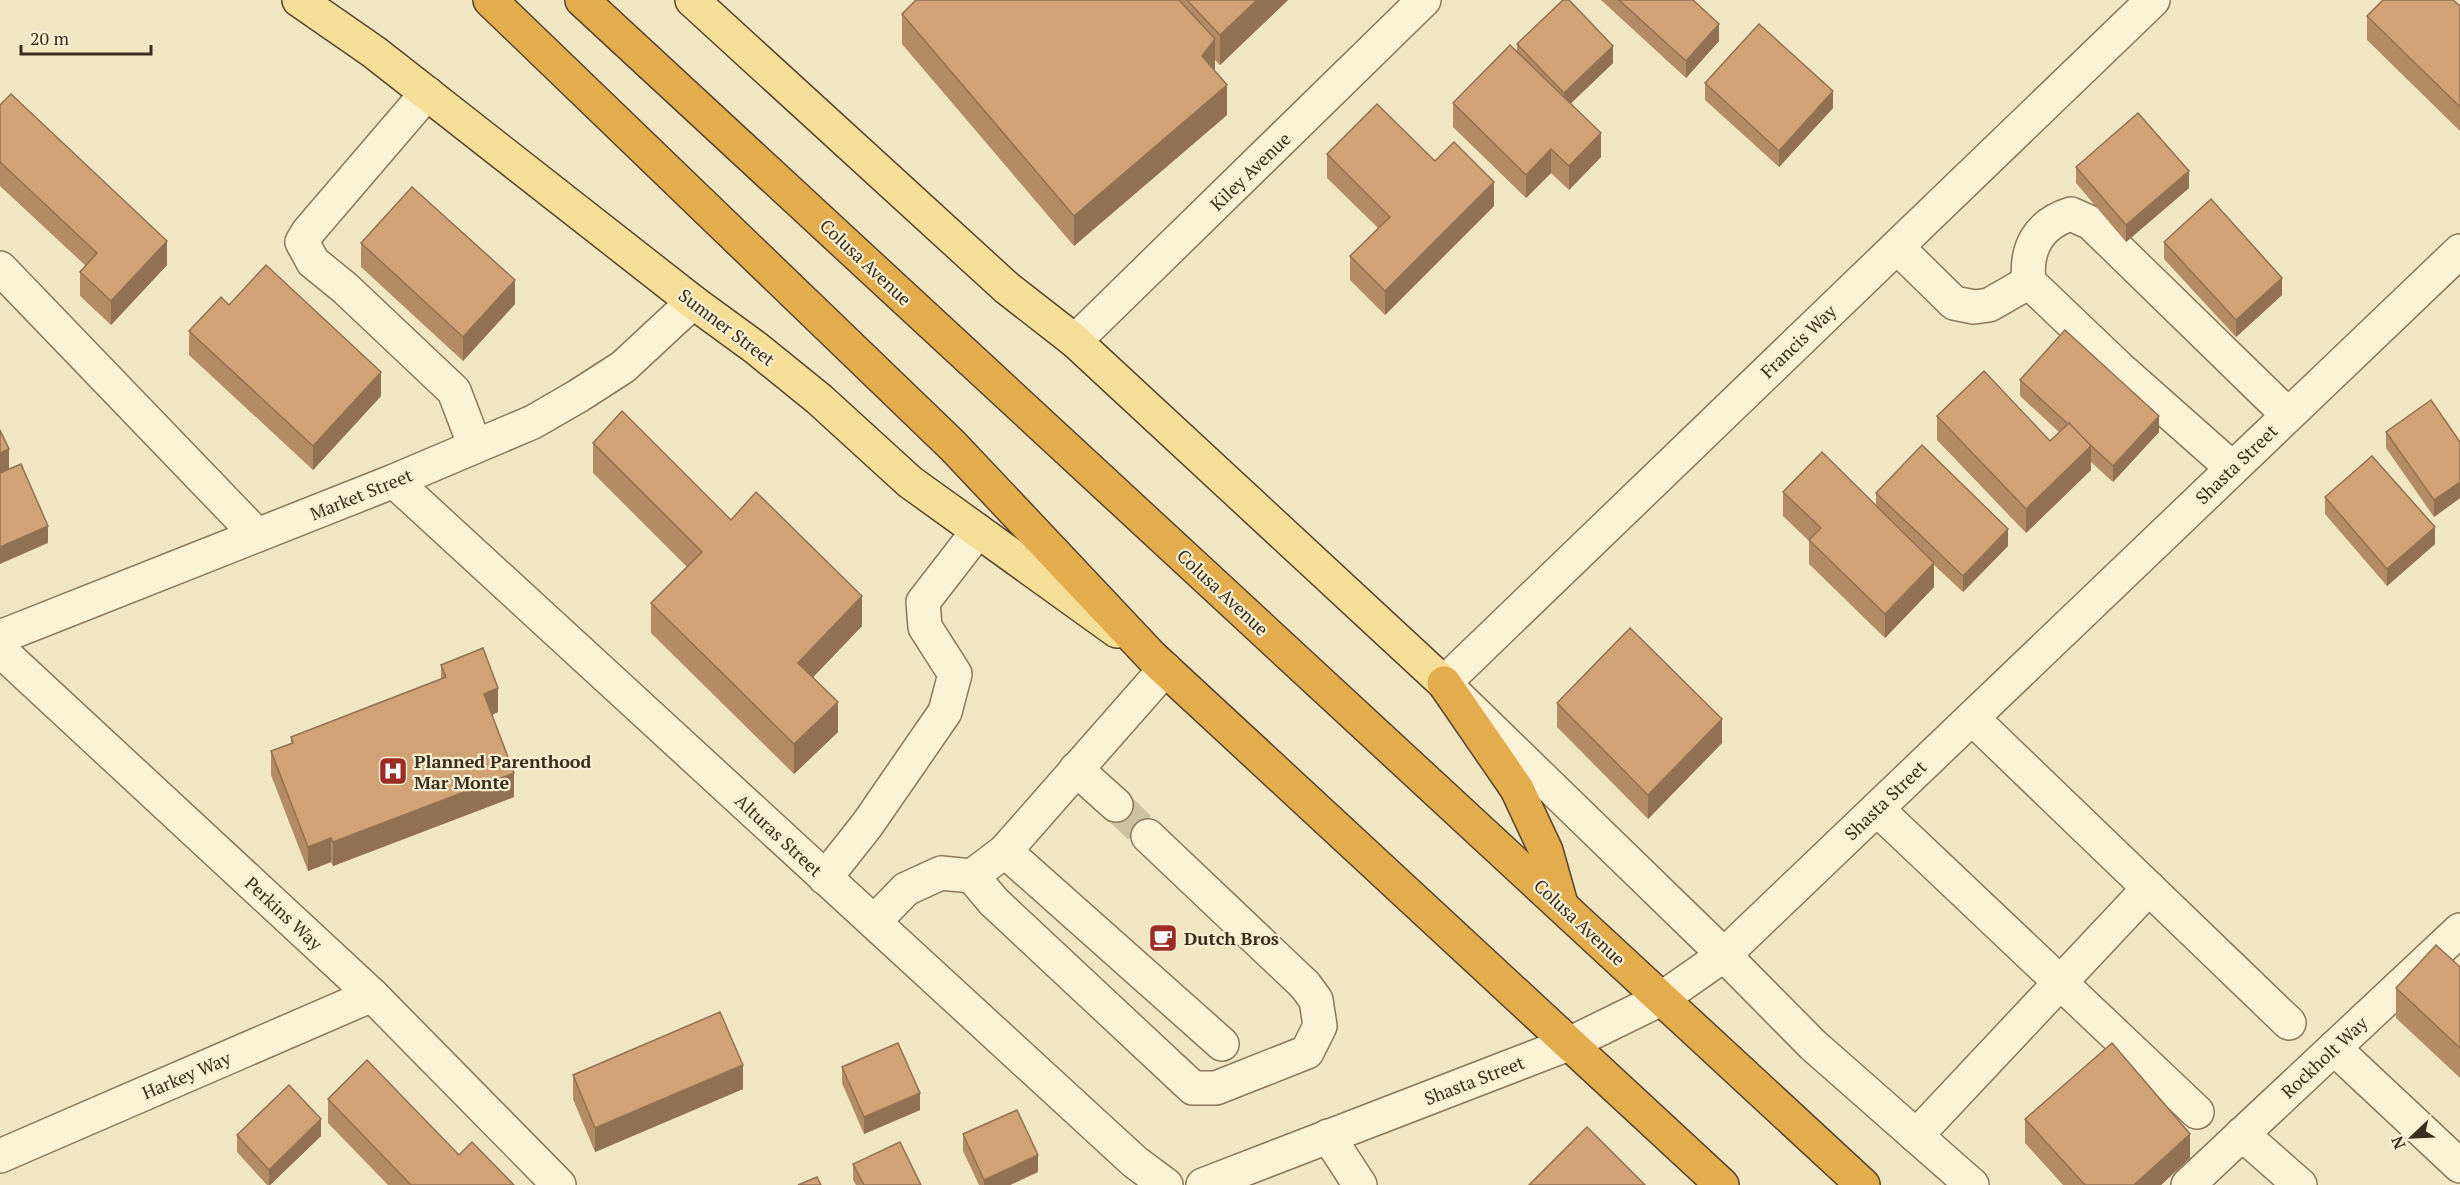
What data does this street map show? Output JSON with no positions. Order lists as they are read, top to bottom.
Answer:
{
  "streets": {
    "highway": ["Colusa Avenue"],
    "main road": ["Sumner Street"],
    "street": [
      "Kiley Avenue",
      "Francis Way",
      "Shasta Street",
      "Market Street",
      "Alturas Street",
      "Perkins Way",
      "Rockholt Way",
      "Harkey Way"
    ]
  },
  "crossings": [
    ["Colusa Avenue", "Shasta Street"],
    ["Sumner Street", "Market Street"],
    ["Market Street", "Alturas Street"],
    ["Perkins Way", "Harkey Way"]
  ],
  "places": {
    "hospital": ["Planned Parenthood Mar Monte"],
    "cafe": ["Dutch Bros"]
  },
  "scale_bar": "20 m",
  "north": "bottom left"
}
